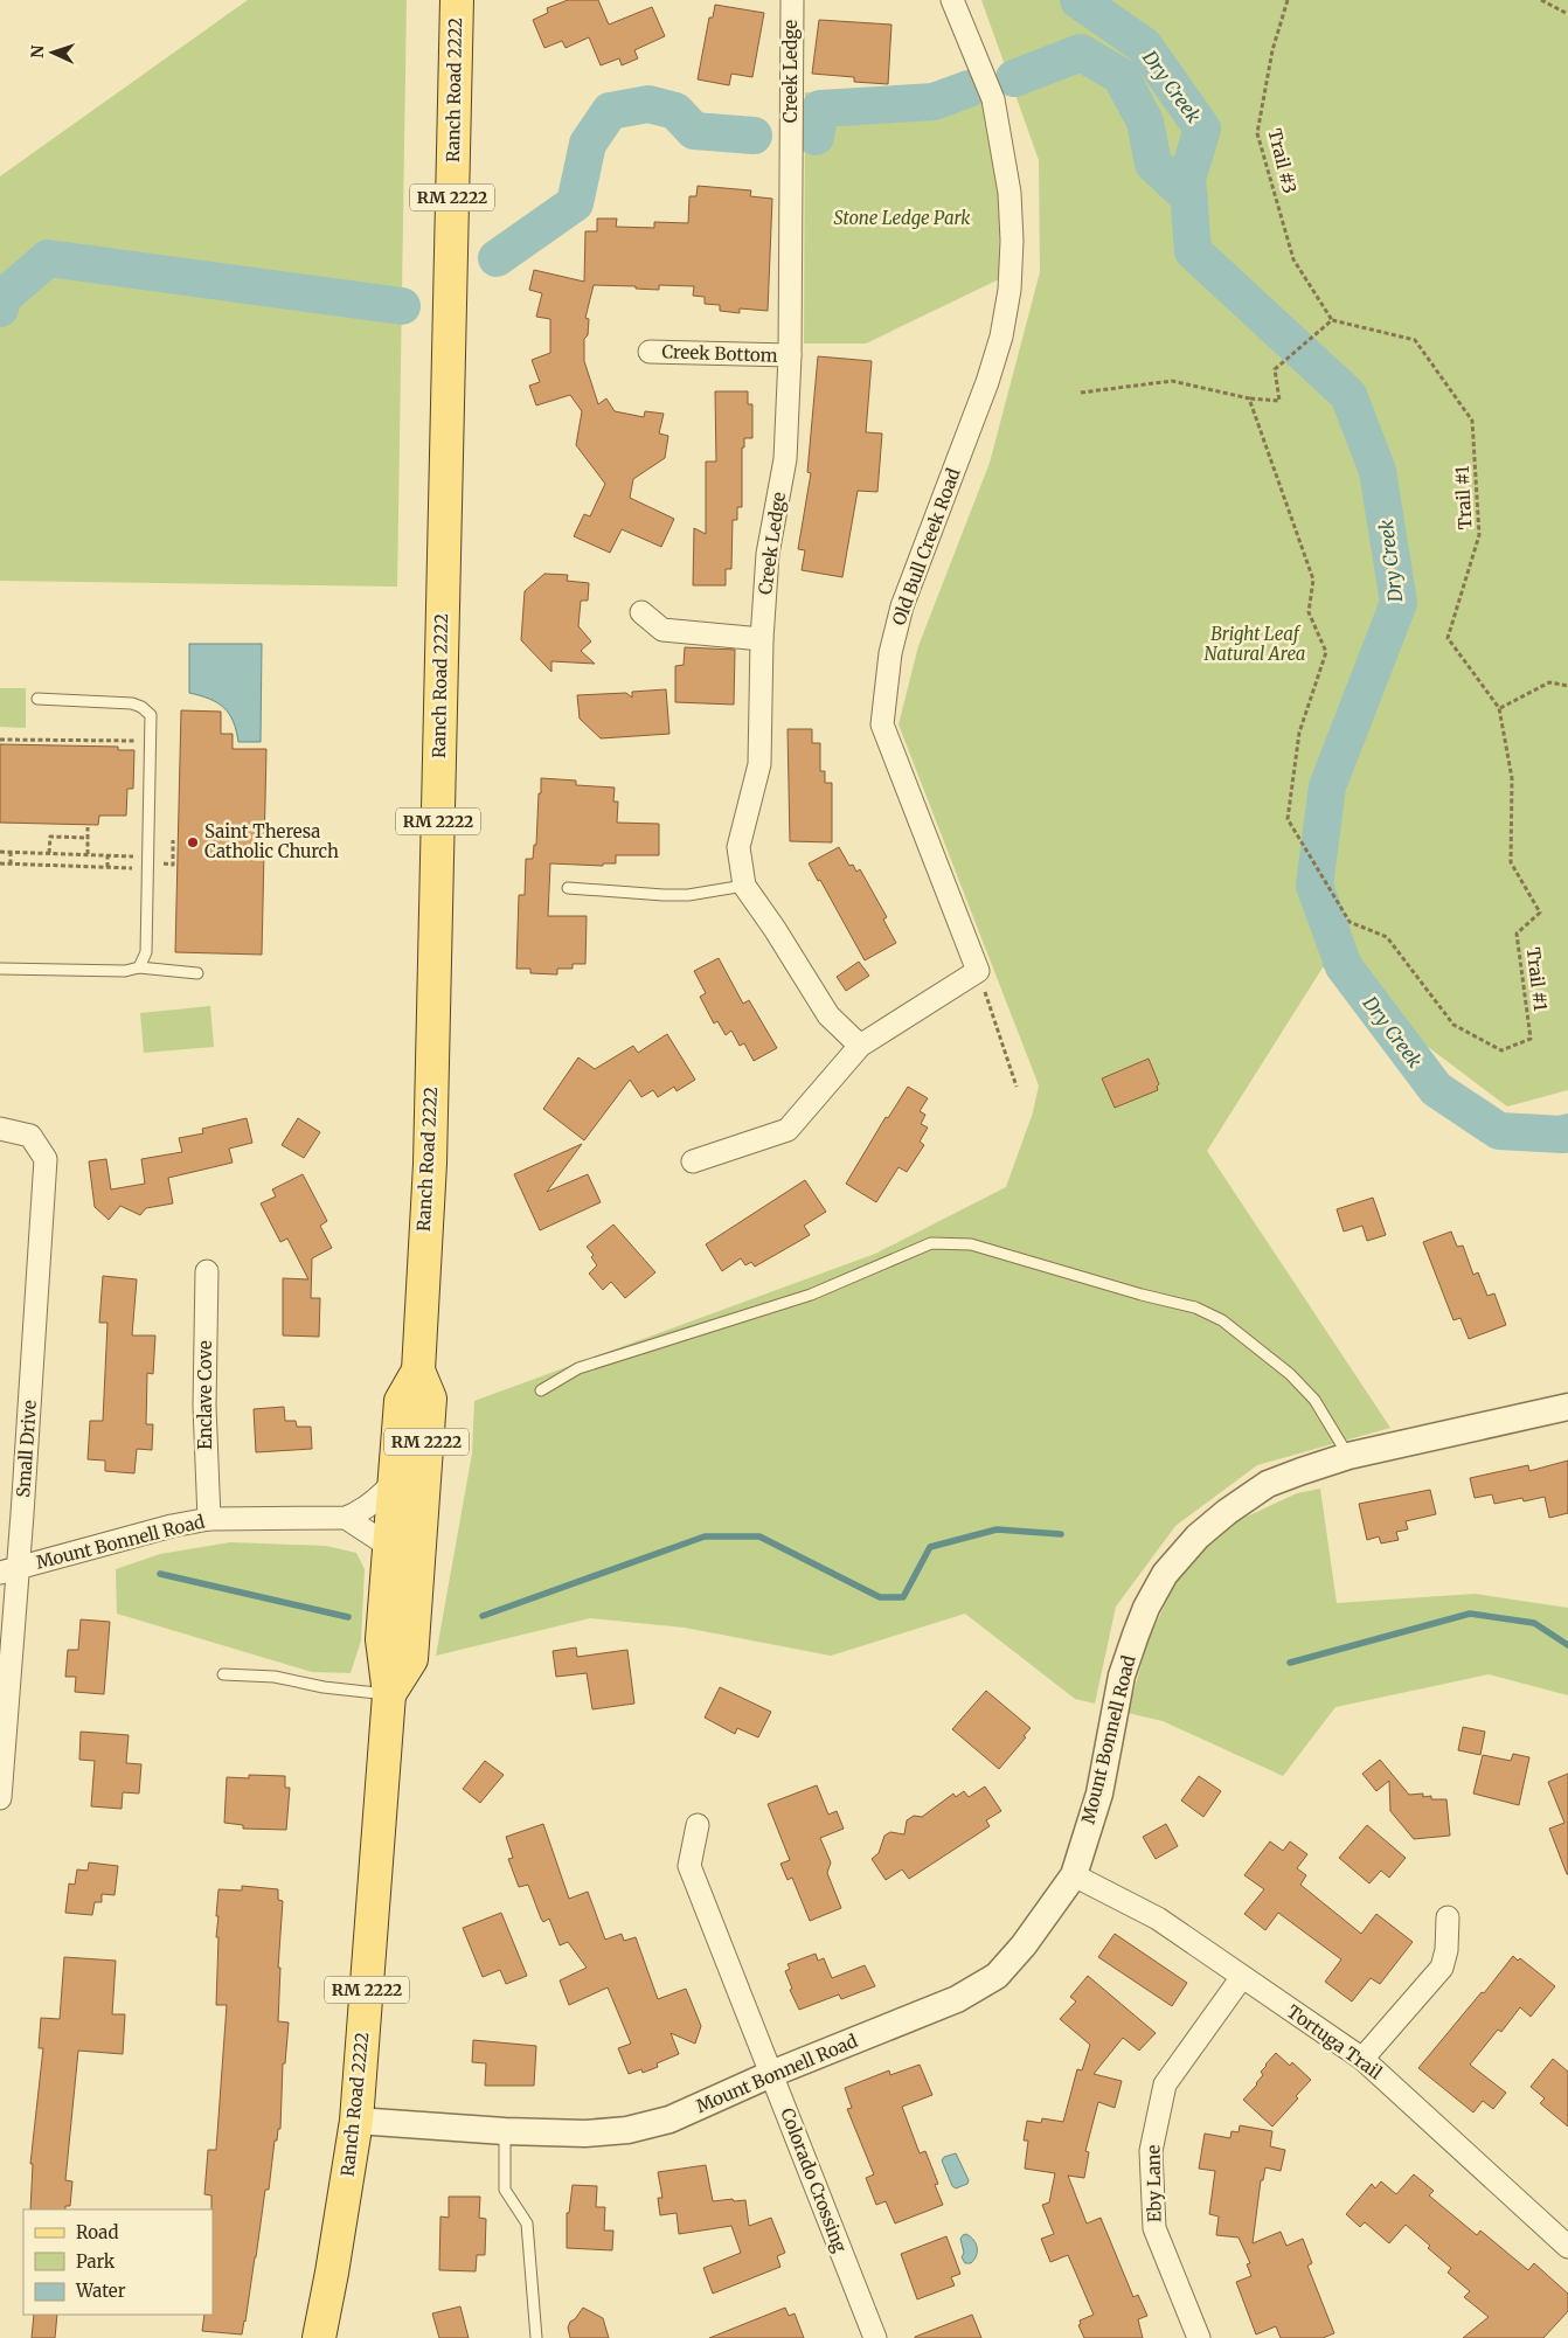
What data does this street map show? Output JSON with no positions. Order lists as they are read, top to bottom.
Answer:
{
  "streets": {
    "main road": ["Ranch Road 2222", "RM 2222"],
    "street": [
      "Creek Ledge",
      "Creek Bottom",
      "Old Bull Creek Road",
      "Enclave Cove",
      "Small Drive",
      "Mount Bonnell Road",
      "Tortuga Trail",
      "Colorado Crossing",
      "Eby Lane"
    ],
    "path": ["Trail #3", "Trail #1"]
  },
  "crossings": [
    ["Creek Ledge", "Creek Bottom"],
    ["Ranch Road 2222", "Mount Bonnell Road"],
    ["Trail #3", "Trail #1"],
    ["Enclave Cove", "Mount Bonnell Road"],
    ["Small Drive", "Mount Bonnell Road"],
    ["Mount Bonnell Road", "Tortuga Trail"],
    ["Mount Bonnell Road", "Colorado Crossing"],
    ["Tortuga Trail", "Eby Lane"]
  ],
  "water": ["Dry Creek"],
  "parks": ["Stone Ledge Park", "Bright Leaf Natural Area"],
  "places": ["Saint Theresa Catholic Church"],
  "legend": ["Road", "Park", "Water"],
  "north": "left"
}
